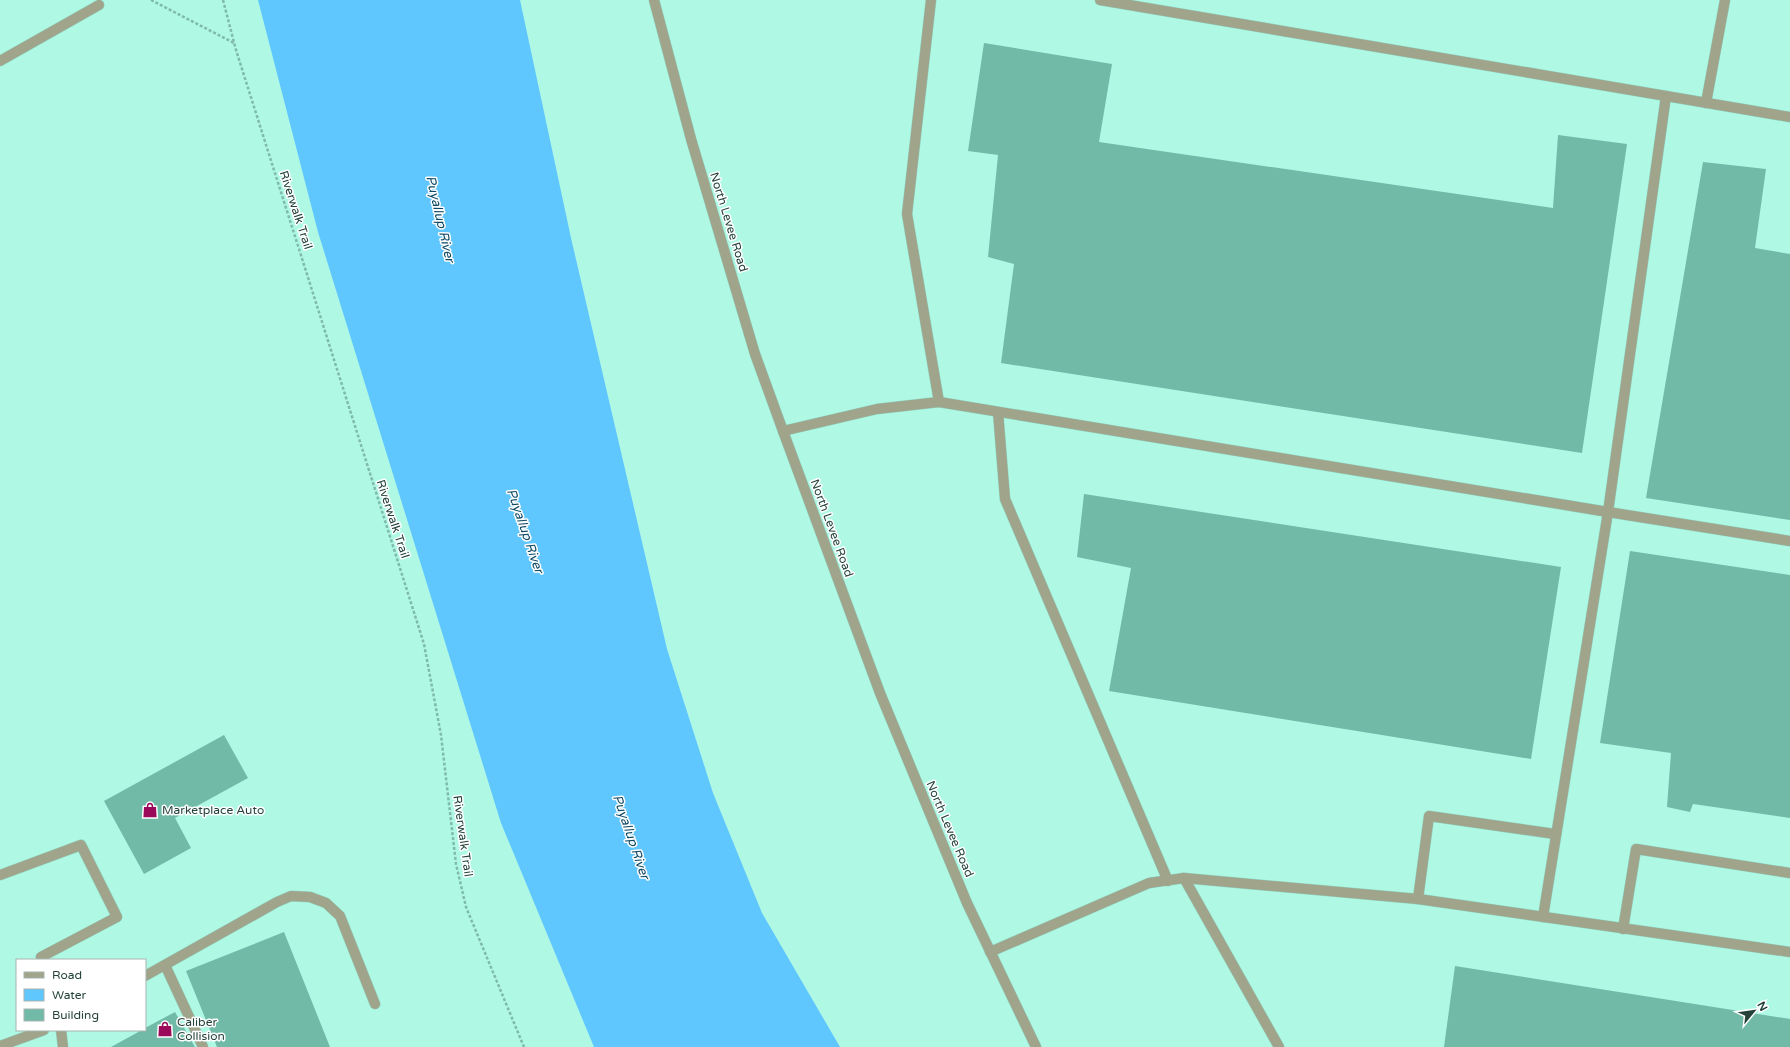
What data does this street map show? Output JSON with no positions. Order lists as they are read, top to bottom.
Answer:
{
  "streets": {
    "street": ["North Levee Road"],
    "path": ["Riverwalk Trail"]
  },
  "water": ["Puyallup River"],
  "places": {
    "shop": ["Marketplace Auto", "Caliber Collision"]
  },
  "legend": ["Road", "Water", "Building"],
  "north": "top right"
}
